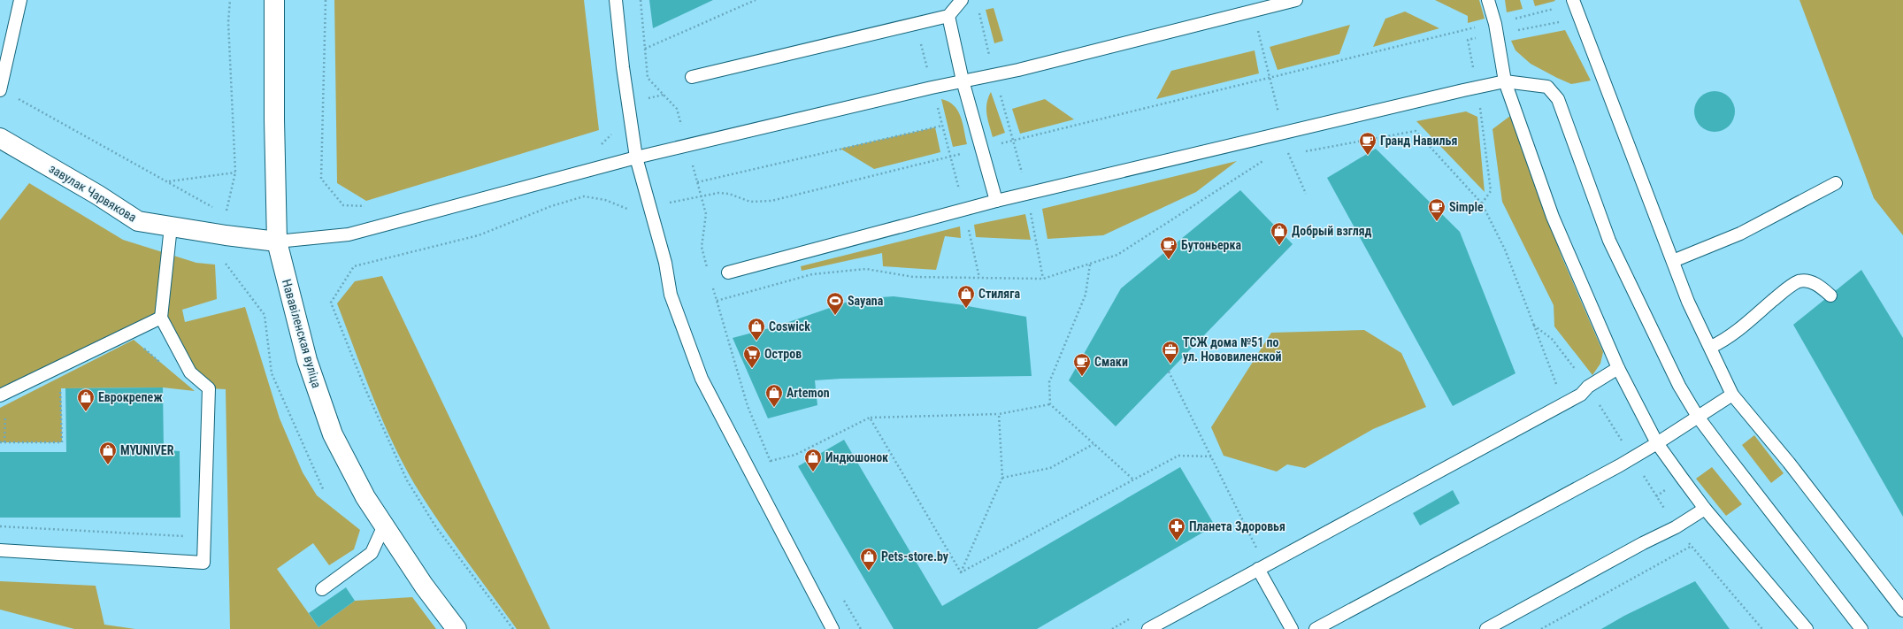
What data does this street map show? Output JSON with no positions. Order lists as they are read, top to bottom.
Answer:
{
  "streets": {
    "street": ["завулак Чарвякова", "Нававіленская вуліца"]
  },
  "crossings": [
    ["завулак Чарвякова", "Нававіленская вуліца"]
  ],
  "places": {
    "cafe": [
      "Гранд Навилья",
      "Simple",
      "Бутоньерка",
      "Смаки"
    ],
    "shop": [
      "Добрый взгляд",
      "Стиляга",
      "Coswick",
      "Artemon",
      "Еврокрепеж",
      "MYUNIVER",
      "Индюшонок",
      "Pets-store.by"
    ],
    "sports": ["Sayana"],
    "office": ["ТСЖ дома №51 по ул. Нововиленской"],
    "supermarket": ["Остров"],
    "pharmacy": ["Планета Здоровья"]
  }
}
